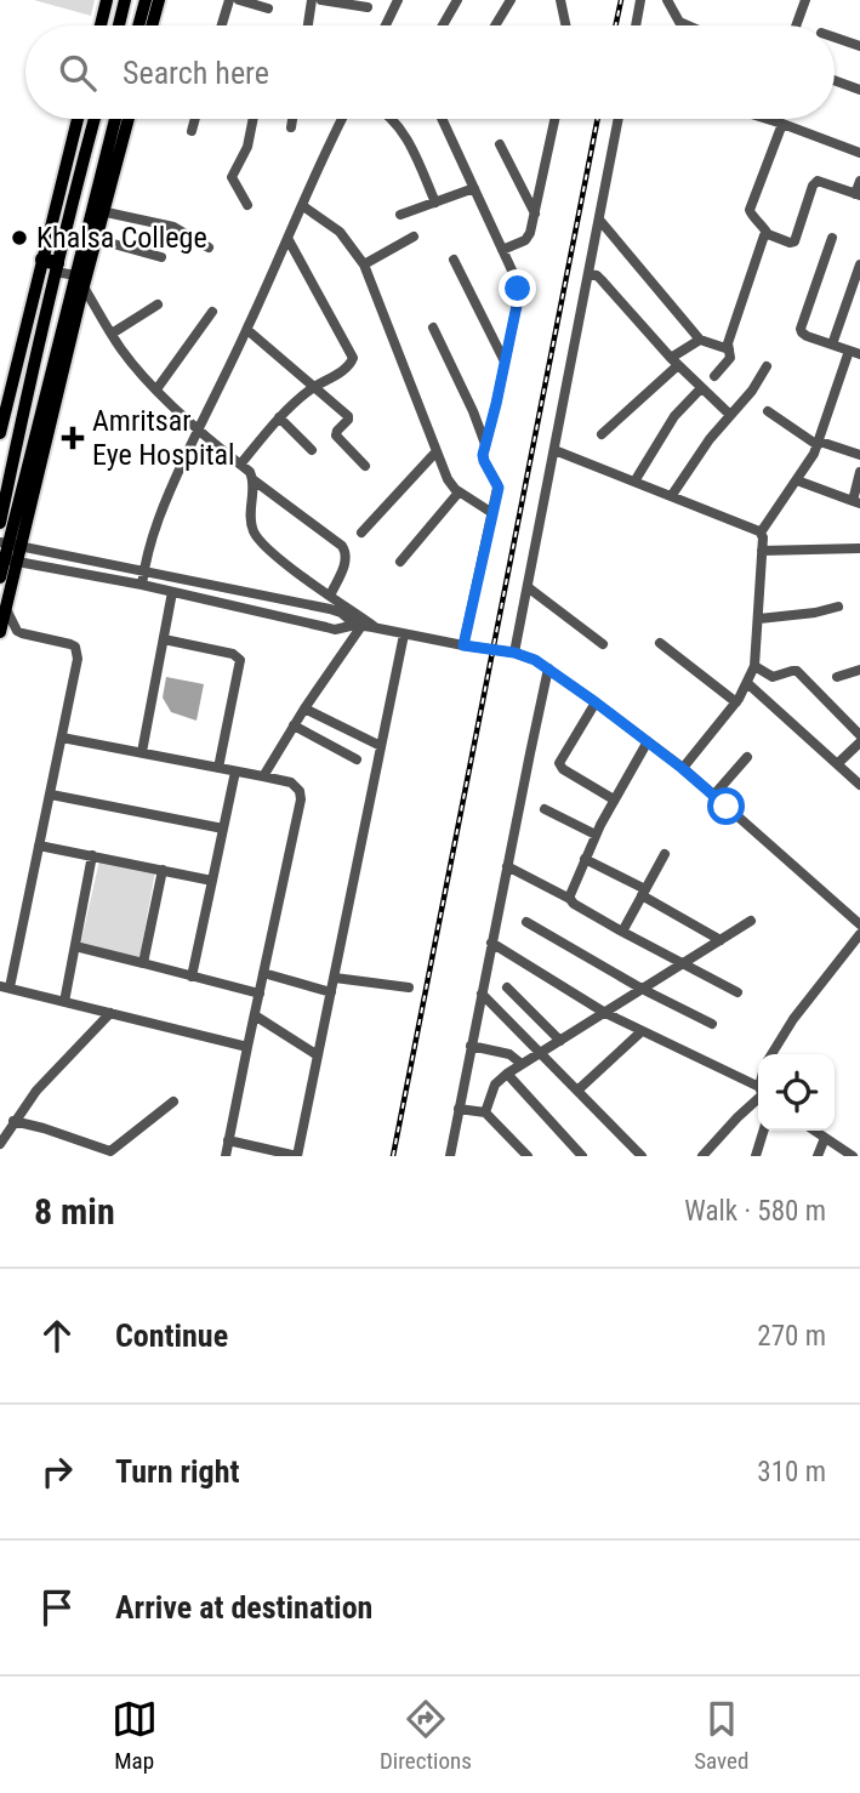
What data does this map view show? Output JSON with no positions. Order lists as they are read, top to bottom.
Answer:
{
  "places": {
    "other": ["Khalsa College"],
    "health": ["Amritsar Eye Hospital"]
  },
  "page": {
    "search": "Search here",
    "heading": ["8 min", "Walk · 580 m"],
    "list": [
      ["Continue", "270 m"],
      ["Turn right", "310 m"],
      "Arrive at destination"
    ],
    "nav": ["Map", "Directions", "Saved"]
  }
}
